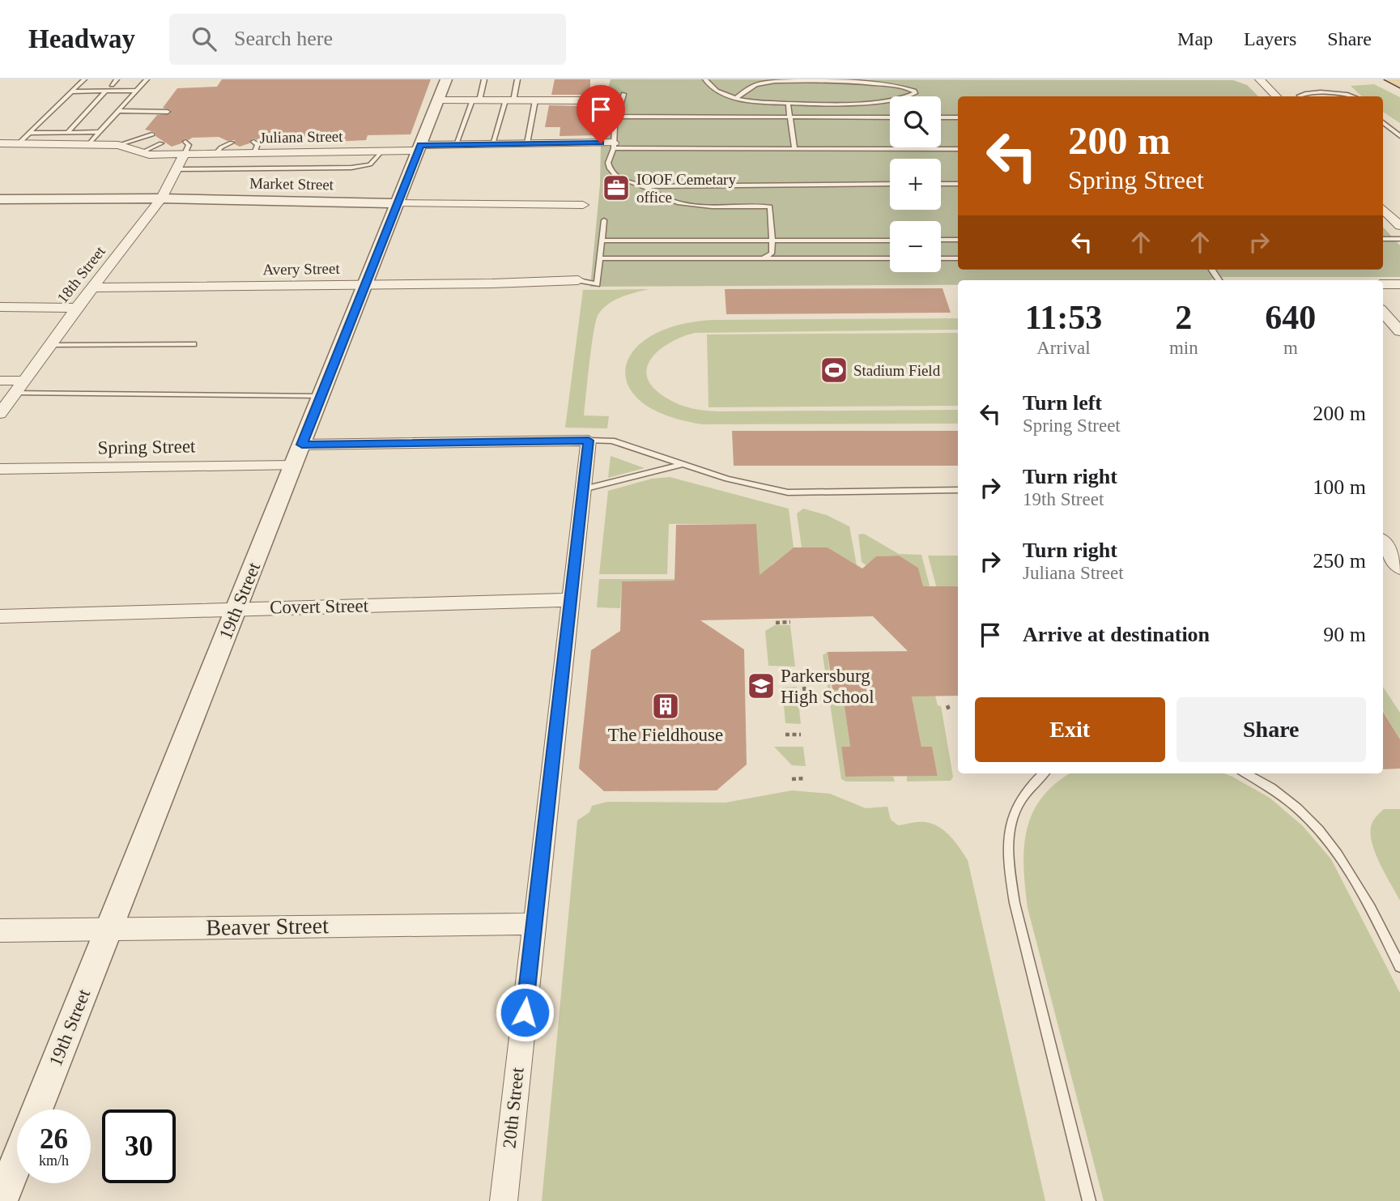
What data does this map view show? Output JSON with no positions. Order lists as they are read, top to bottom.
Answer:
{
  "streets": {
    "street": [
      "Juliana Street",
      "Market Street",
      "Avery Street",
      "18th Street",
      "Spring Street",
      "19th Street",
      "Covert Street",
      "Beaver Street",
      "20th Street"
    ]
  },
  "crossings": [
    ["Juliana Street", "18th Street"],
    ["Juliana Street", "19th Street"],
    ["Market Street", "18th Street"],
    ["Market Street", "19th Street"],
    ["Avery Street", "18th Street"],
    ["Avery Street", "19th Street"],
    ["Spring Street", "19th Street"],
    ["19th Street", "Covert Street"],
    ["19th Street", "Beaver Street"],
    ["Covert Street", "20th Street"],
    ["Beaver Street", "20th Street"]
  ],
  "places": {
    "office": ["IOOF Cemetary office"],
    "sports": ["Stadium Field"],
    "school or university": ["Parkersburg High School"],
    "building": ["The Fieldhouse"]
  },
  "page": {
    "header": "Headway",
    "search": "Search here",
    "nav": ["Map", "Layers", "Share"],
    "map_buttons": ["+", "−"],
    "turn": ["200 m", "Spring Street"],
    "eta": [
      "11:53",
      "Arrival",
      "2",
      "min",
      "640",
      "m"
    ],
    "list": [
      {
        "name": "Turn left",
        "note": "Spring Street",
        "value": "200 m"
      },
      {
        "name": "Turn right",
        "note": "19th Street",
        "value": "100 m"
      },
      {
        "name": "Turn right",
        "note": "Juliana Street",
        "value": "250 m"
      },
      {
        "name": "Arrive at destination",
        "value": "90 m"
      }
    ],
    "buttons": ["Exit", "Share"],
    "speed": "26 km/h",
    "limit": "30"
  }
}
